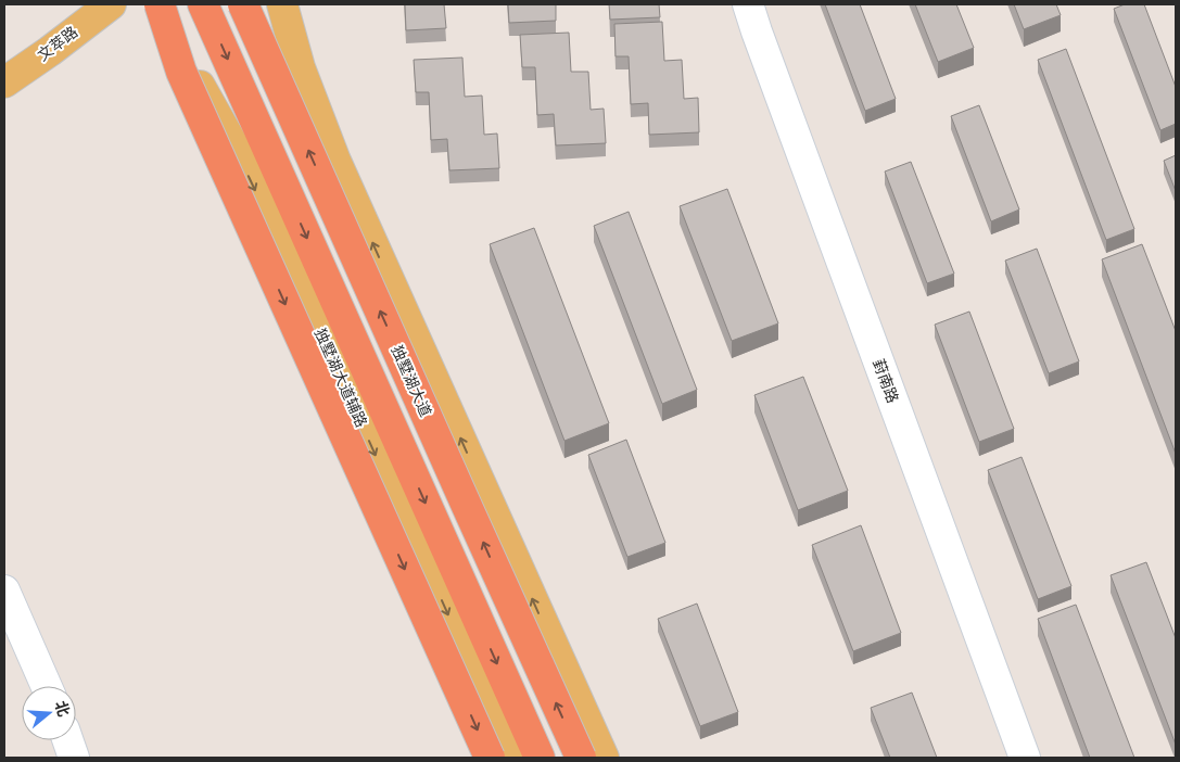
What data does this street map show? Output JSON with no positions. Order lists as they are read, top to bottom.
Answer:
{
  "streets": {
    "highway": ["独墅湖大道"],
    "main road": ["文萃路", "独墅湖大道辅路"],
    "street": ["葑南路"]
  },
  "north": "right"
}
